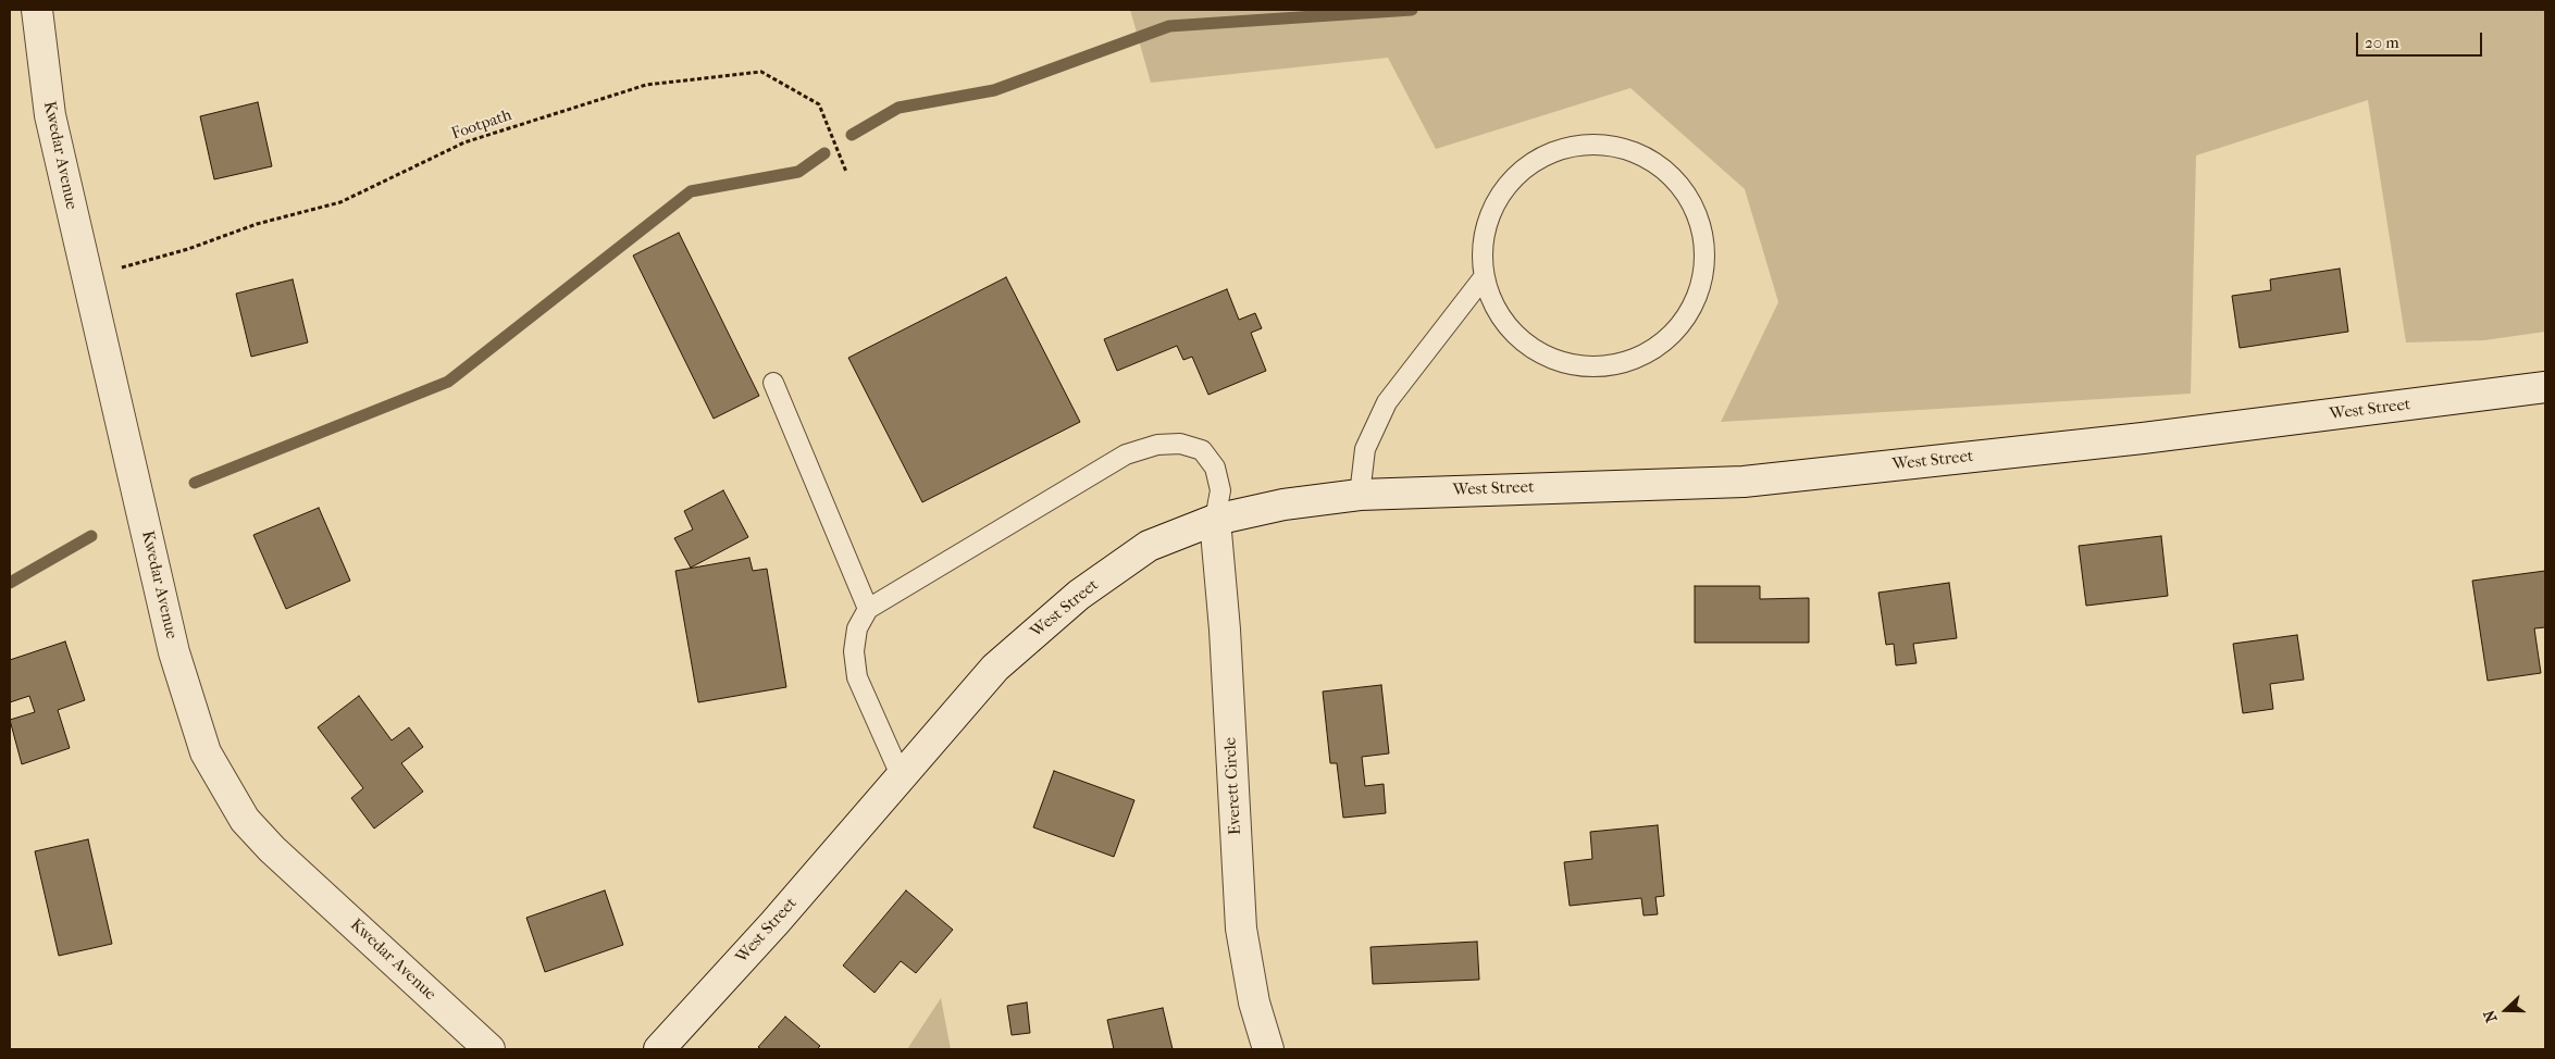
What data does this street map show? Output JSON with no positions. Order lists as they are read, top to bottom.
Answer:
{
  "streets": {
    "street": ["Kwedar Avenue", "West Street", "Everett Circle"],
    "path": ["Footpath"]
  },
  "crossings": [
    ["Footpath", "Kwedar Avenue"],
    ["West Street", "Everett Circle"]
  ],
  "scale_bar": "20 m",
  "north": "left"
}
